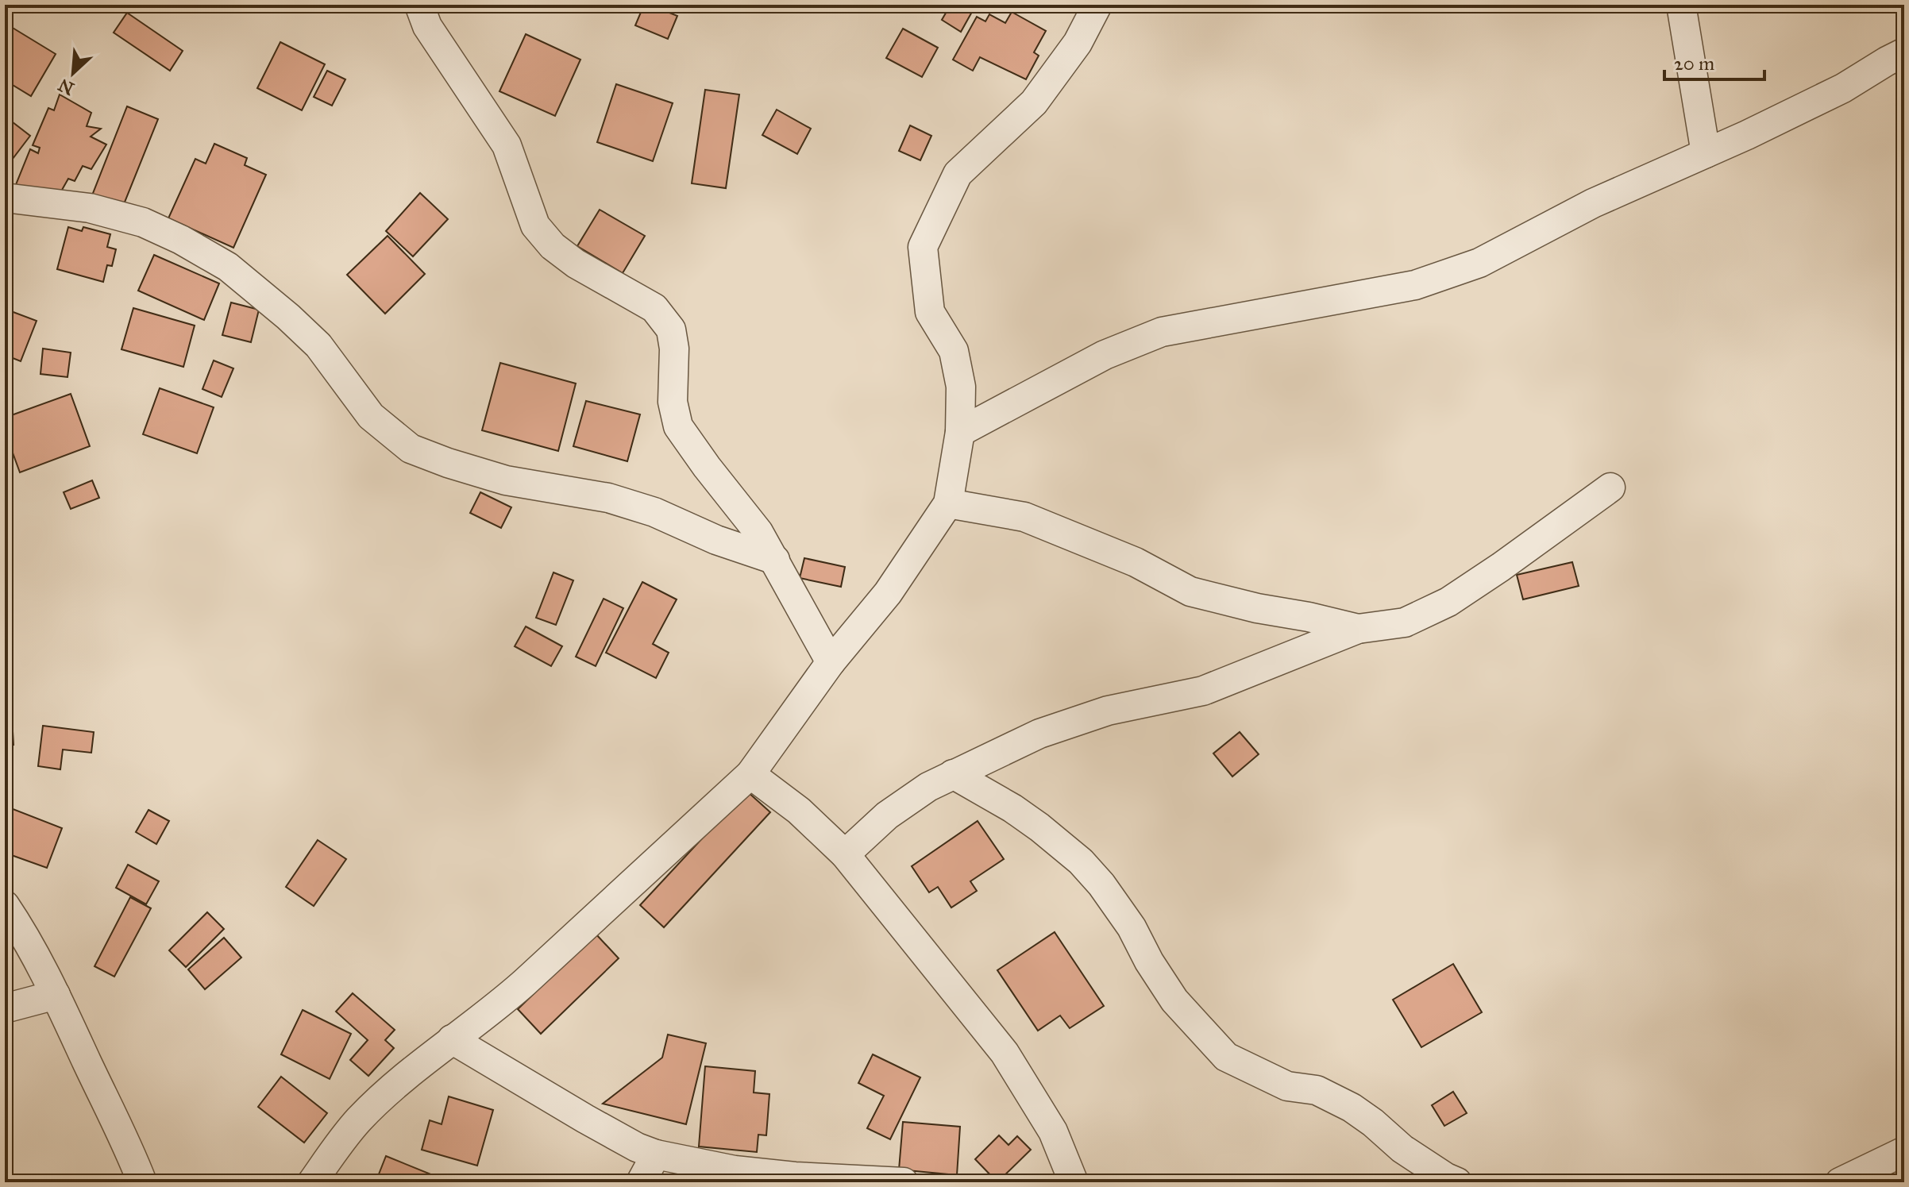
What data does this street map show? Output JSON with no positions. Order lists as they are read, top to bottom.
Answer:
{
  "scale_bar": "20 m",
  "north": "bottom left"
}
